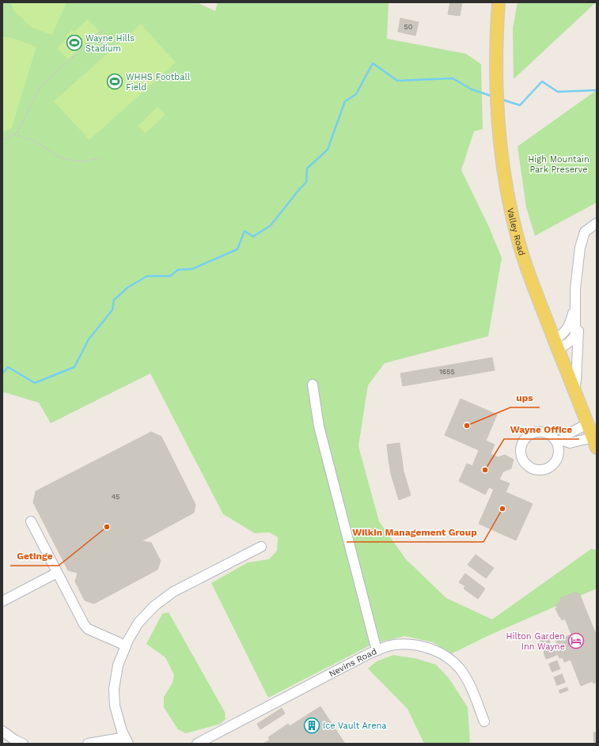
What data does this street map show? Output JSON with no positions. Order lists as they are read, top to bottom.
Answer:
{
  "streets": {
    "main road": ["Valley Road"],
    "street": ["Nevins Road"]
  },
  "parks": ["High Mountain Park Preserve"],
  "places": {
    "sports": ["Wayne Hills Stadium", "WHHS Football Field"],
    "other": [
      "ups",
      "Wayne Office",
      "Wilkin Management Group",
      "Getinge"
    ],
    "hotel": ["Hilton Garden Inn Wayne"],
    "building": ["Ice Vault Arena"]
  },
  "house_numbers": ["50", "1655", "45"]
}
